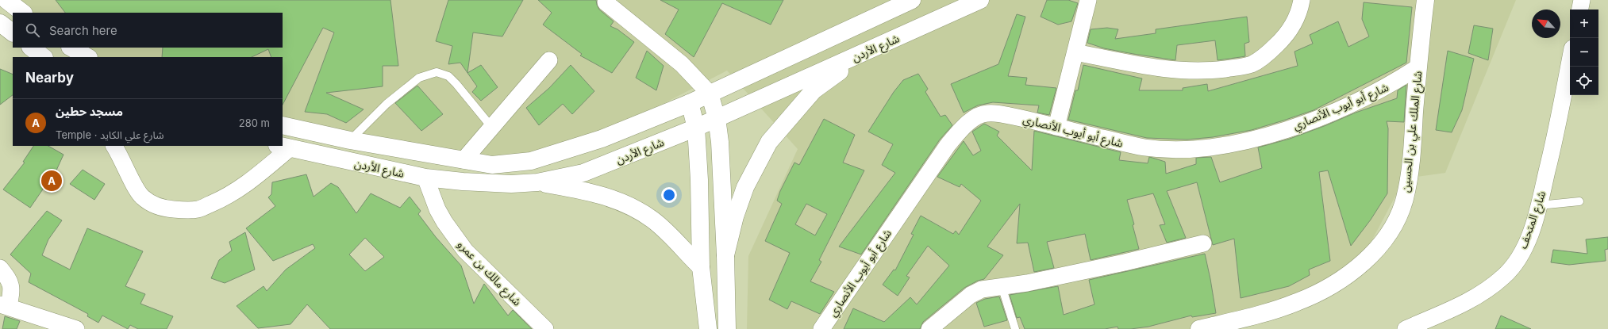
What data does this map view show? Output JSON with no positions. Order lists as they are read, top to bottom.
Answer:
{
  "streets": {
    "main road": ["شارع الأردن", "شارع الملك علي بن الحسين"],
    "street": ["شارع أبو أيوب الأنصاري", "شارع المتحف", "شارع مالك بن عمرو"]
  },
  "crossings": [
    ["شارع الأردن", "شارع مالك بن عمرو"],
    ["شارع أبو أيوب الأنصاري", "شارع الملك علي بن الحسين"]
  ],
  "north": "top left",
  "page": {
    "map_buttons": ["+", "−"],
    "search": "Search here",
    "heading": "Nearby",
    "list": [
      {
        "mark": "A",
        "name": "مسجد حطين",
        "note": "Temple · شارع علي الكايد",
        "value": "280 m"
      }
    ],
    "pins": "A"
  }
}
